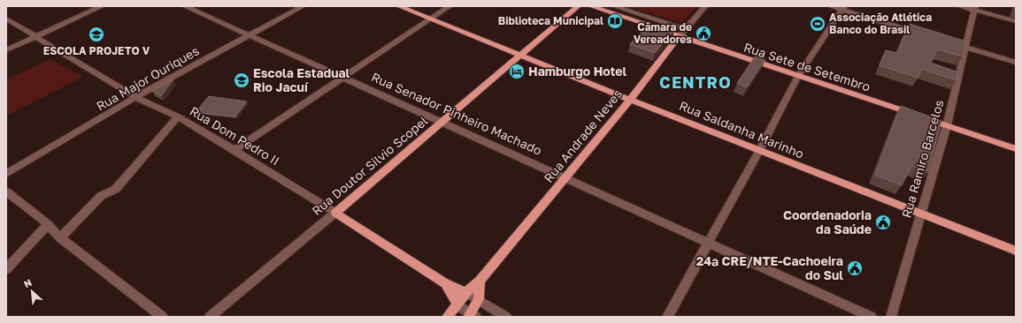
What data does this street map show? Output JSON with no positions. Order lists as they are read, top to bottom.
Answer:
{
  "streets": {
    "main road": [
      "Rua Sete de Setembro",
      "Rua Saldanha Marinho",
      "Rua Dom Pedro II",
      "Rua Andrade Neves",
      "Rua Doutor Silvio Scopel"
    ],
    "street": ["Rua Major Ouriques", "Rua Senador Pinheiro Machado", "Rua Ramiro Barcelos"]
  },
  "crossings": [
    ["Rua Sete de Setembro", "Rua Andrade Neves"],
    ["Rua Sete de Setembro", "Rua Ramiro Barcelos"],
    ["Rua Major Ouriques", "Rua Senador Pinheiro Machado"],
    ["Rua Major Ouriques", "Rua Dom Pedro II"],
    ["Rua Senador Pinheiro Machado", "Rua Andrade Neves"],
    ["Rua Senador Pinheiro Machado", "Rua Doutor Silvio Scopel"],
    ["Rua Saldanha Marinho", "Rua Andrade Neves"],
    ["Rua Saldanha Marinho", "Rua Ramiro Barcelos"],
    ["Rua Saldanha Marinho", "Rua Doutor Silvio Scopel"],
    ["Rua Dom Pedro II", "Rua Andrade Neves"],
    ["Rua Dom Pedro II", "Rua Doutor Silvio Scopel"]
  ],
  "districts": ["CENTRO"],
  "places": {
    "library": ["Biblioteca Municipal"],
    "sports": ["Associação Atlética Banco do Brasil"],
    "public building": ["Câmara de Vereadores", "Coordenadoria da Saúde", "24ª CRE/NTE-Cachoeira do Sul"],
    "school or university": ["ESCOLA PROJETO V", "Escola Estadual Rio Jacuí"],
    "hotel": ["Hamburgo Hotel"]
  },
  "north": "top left"
}
